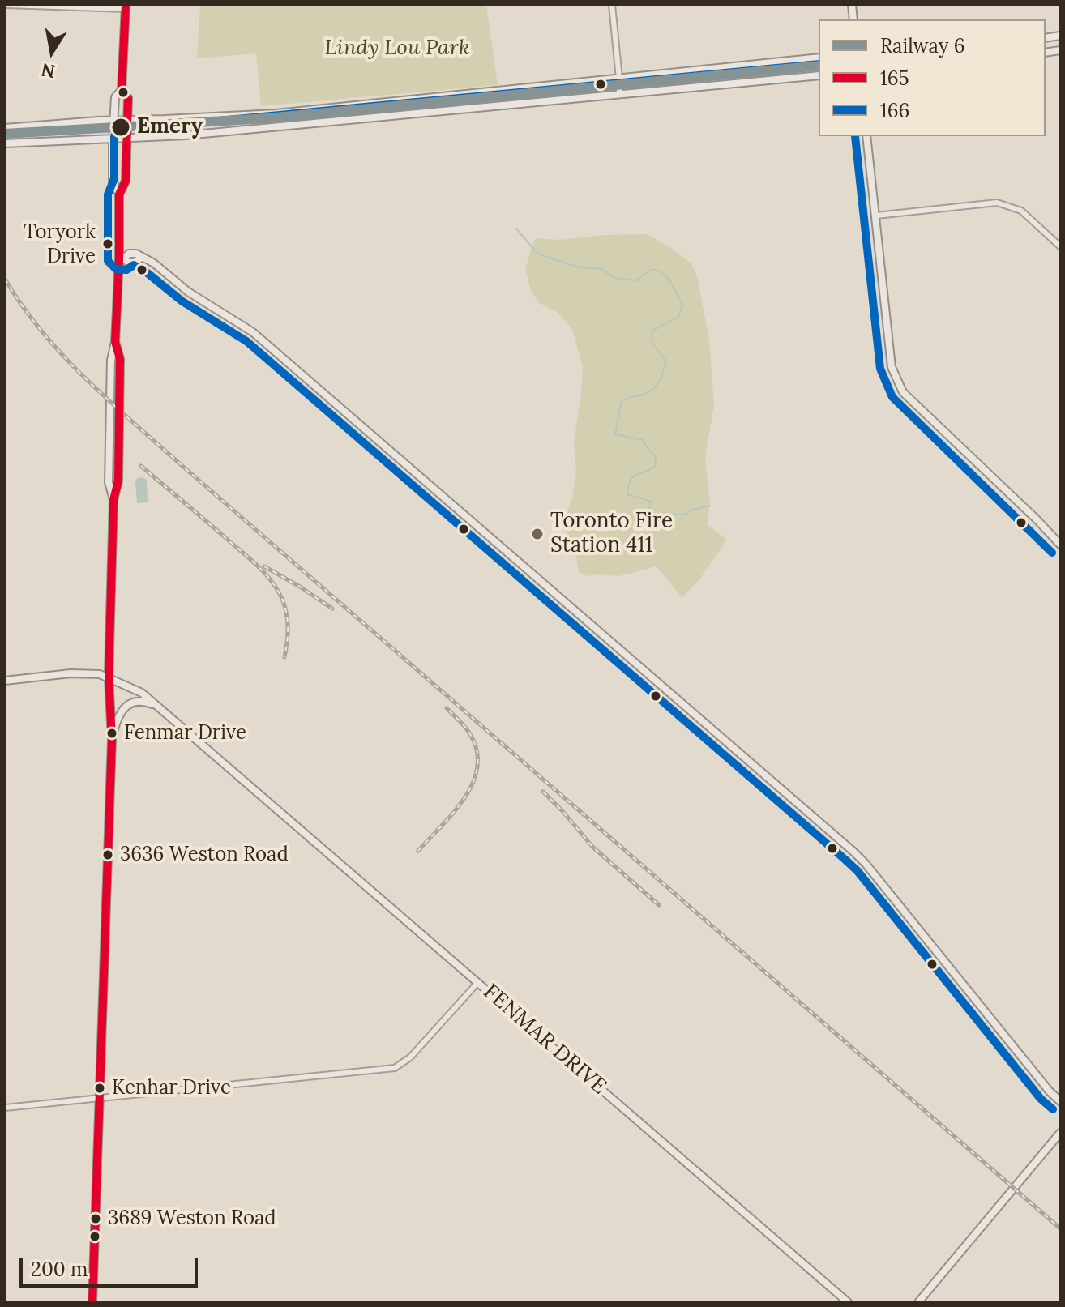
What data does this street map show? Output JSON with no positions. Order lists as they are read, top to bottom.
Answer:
{
  "streets": {
    "main road": ["FENMAR DRIVE"]
  },
  "parks": ["Lindy Lou Park"],
  "places": [
    "Emery",
    "Toryork Drive",
    "Toronto Fire Station 411",
    "Fenmar Drive",
    "3636 Weston Road",
    "Kenhar Drive",
    "3689 Weston Road"
  ],
  "lines": ["transit line 165", "transit line 166", "rail line 6"],
  "legend": ["Railway 6", "165", "166"],
  "scale_bar": "200 m",
  "north": "bottom"
}
